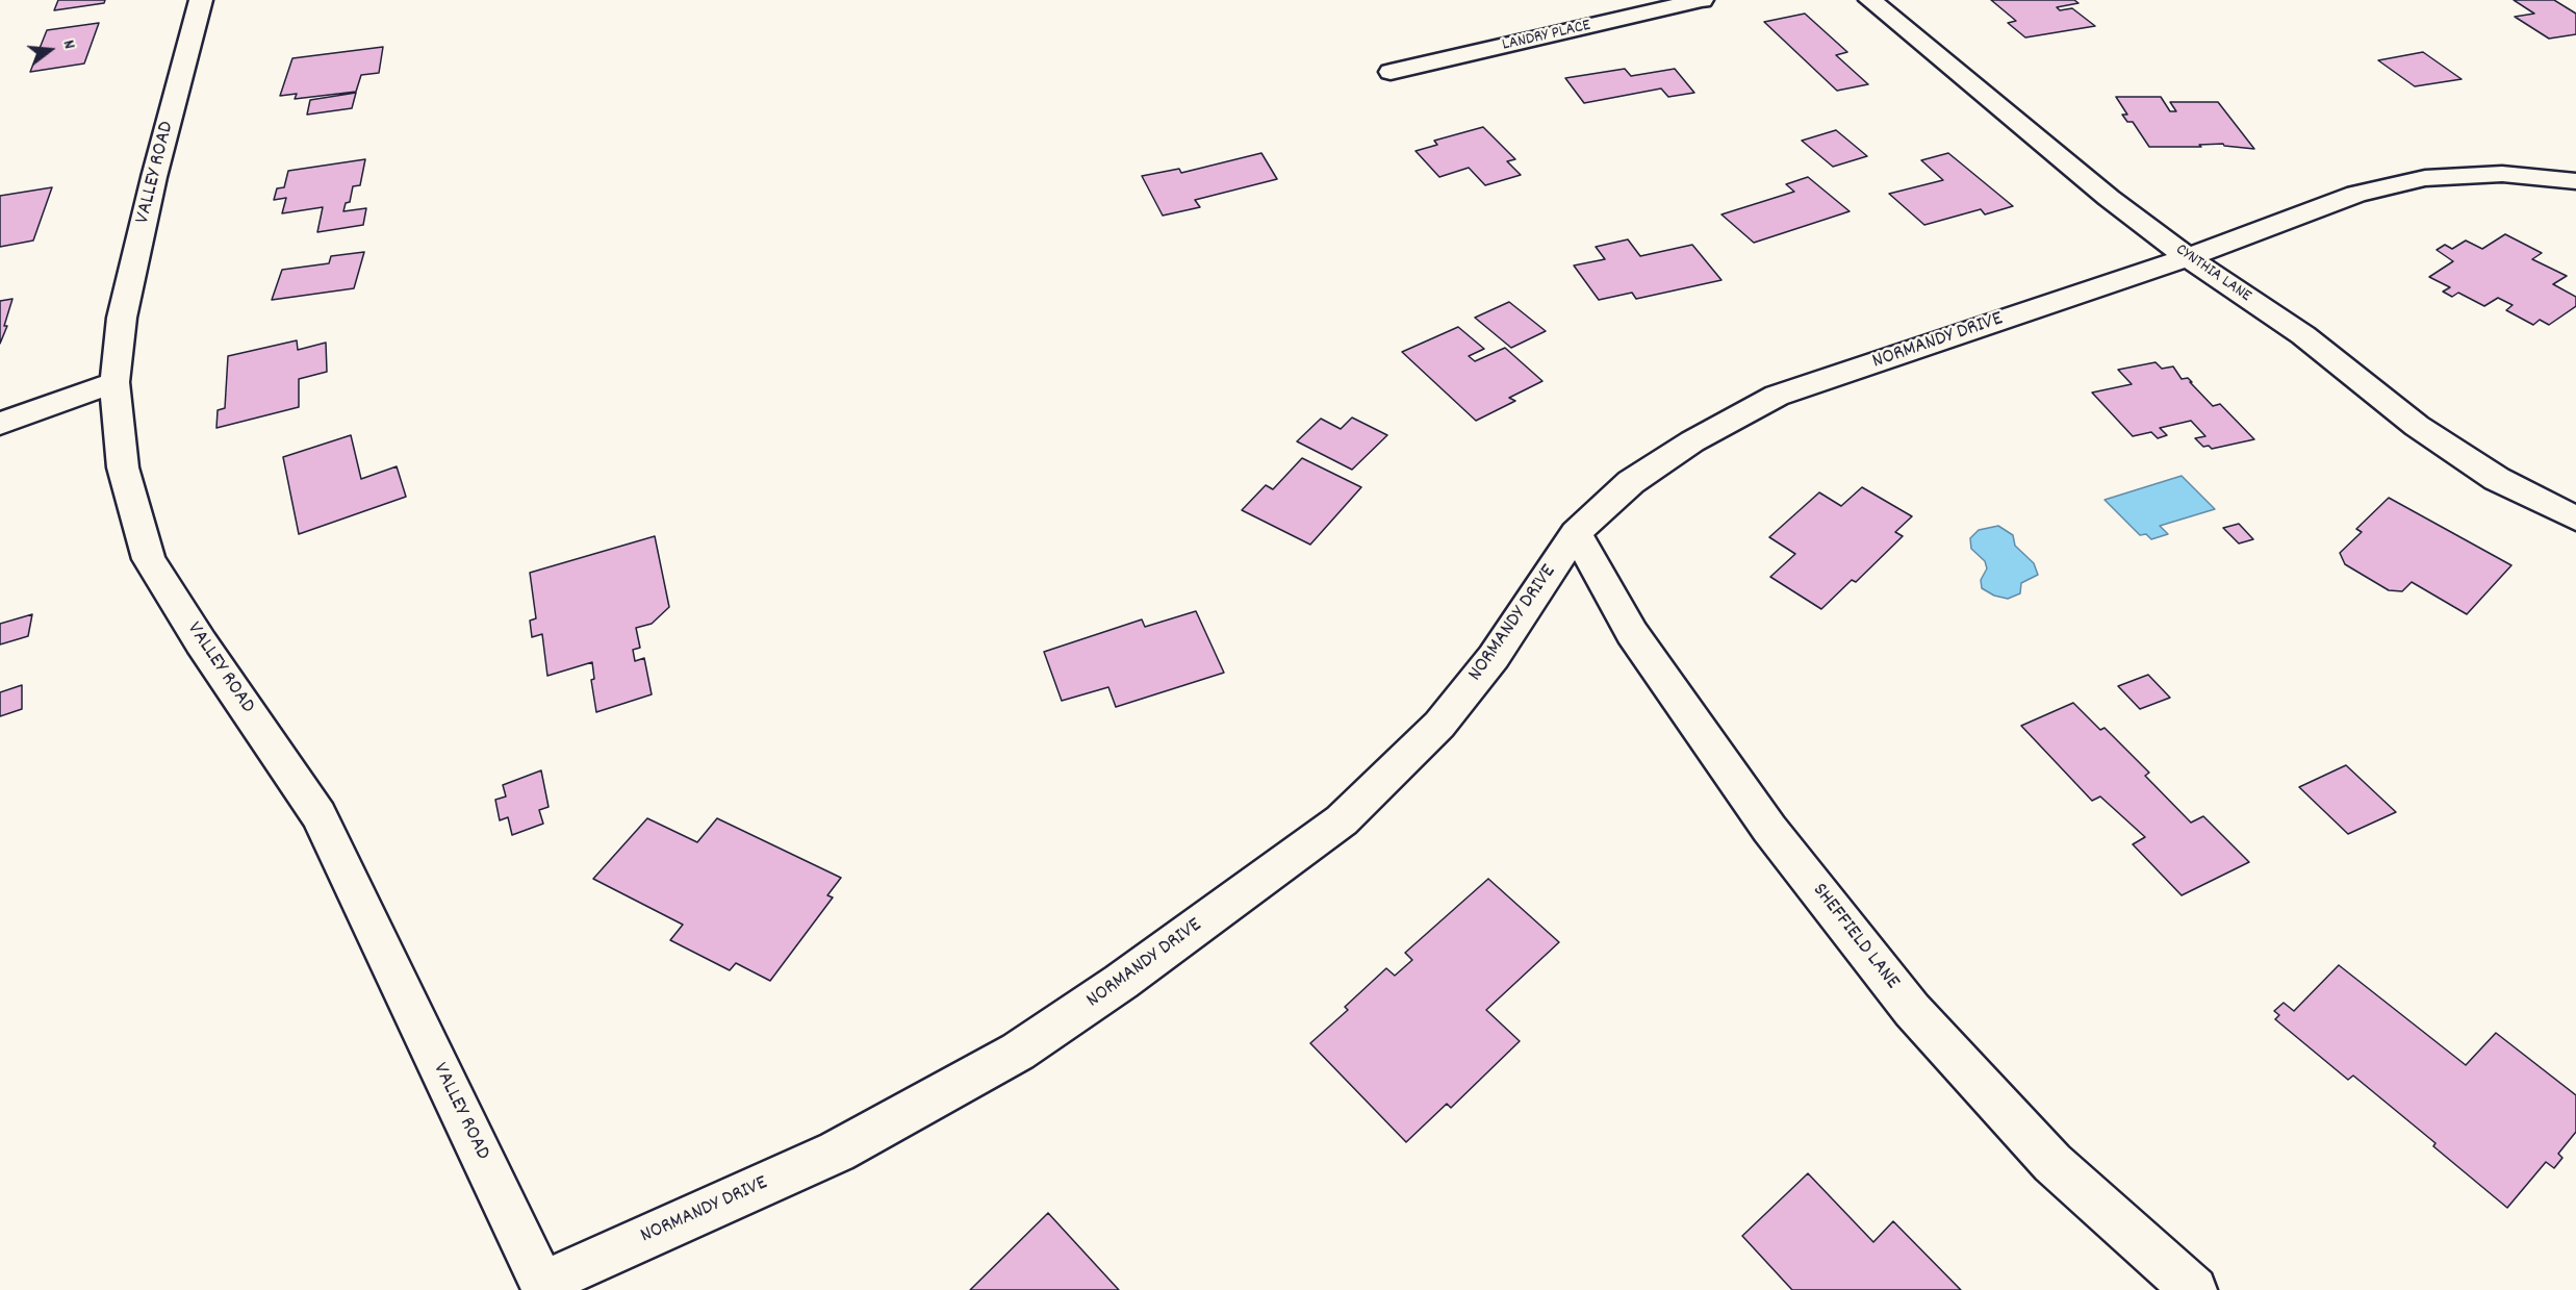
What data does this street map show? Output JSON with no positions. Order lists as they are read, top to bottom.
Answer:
{
  "streets": {
    "street": [
      "LANDRY PLACE",
      "VALLEY ROAD",
      "CYNTHIA LANE",
      "NORMANDY DRIVE",
      "SHEFFIELD LANE"
    ]
  },
  "crossings": [
    ["VALLEY ROAD", "NORMANDY DRIVE"],
    ["CYNTHIA LANE", "NORMANDY DRIVE"],
    ["NORMANDY DRIVE", "SHEFFIELD LANE"]
  ],
  "north": "right"
}
